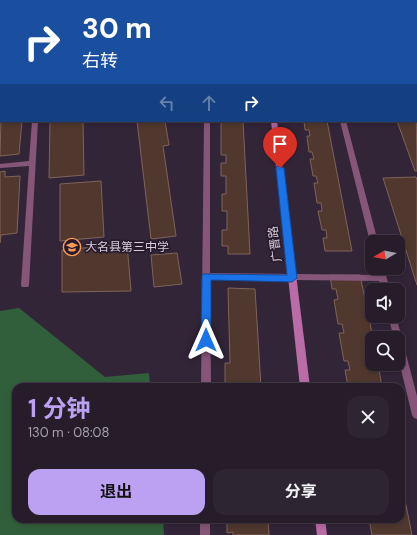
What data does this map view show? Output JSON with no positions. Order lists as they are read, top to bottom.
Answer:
{
  "streets": {
    "street": ["广晋路"]
  },
  "places": {
    "school or university": ["大名县第三中学"]
  },
  "north": "left",
  "page": {
    "turn": ["30 m", "右转"],
    "heading": ["1 分钟", "130 m · 08:08"],
    "buttons": ["退出", "分享"]
  }
}
